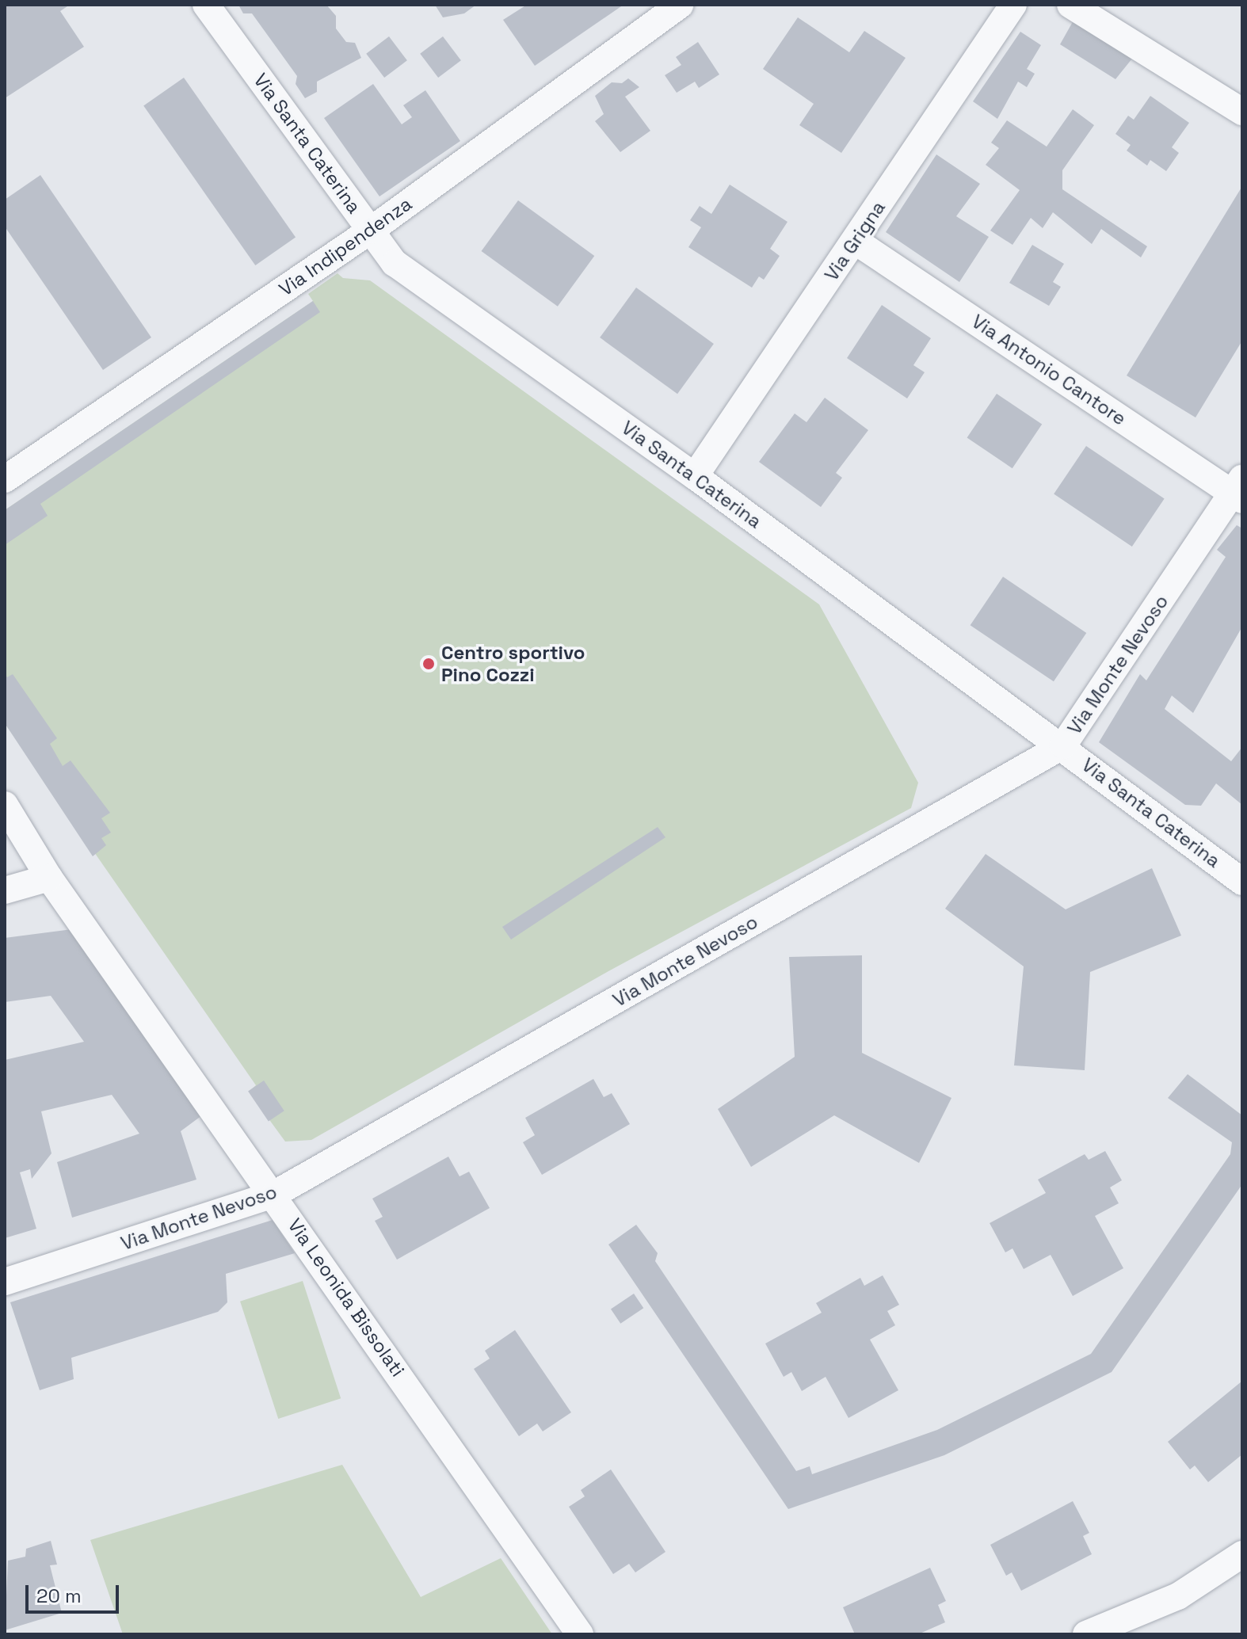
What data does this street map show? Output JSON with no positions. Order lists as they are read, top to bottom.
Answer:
{
  "streets": {
    "street": [
      "Via Santa Caterina",
      "Via Grigna",
      "Via Indipendenza",
      "Via Antonio Cantore",
      "Via Monte Nevoso",
      "Via Leonida Bissolati"
    ]
  },
  "crossings": [
    ["Via Santa Caterina", "Via Grigna"],
    ["Via Santa Caterina", "Via Indipendenza"],
    ["Via Santa Caterina", "Via Monte Nevoso"],
    ["Via Grigna", "Via Antonio Cantore"],
    ["Via Antonio Cantore", "Via Monte Nevoso"],
    ["Via Monte Nevoso", "Via Leonida Bissolati"]
  ],
  "places": ["Centro sportivo Pino Cozzi"],
  "scale_bar": "20 m"
}
